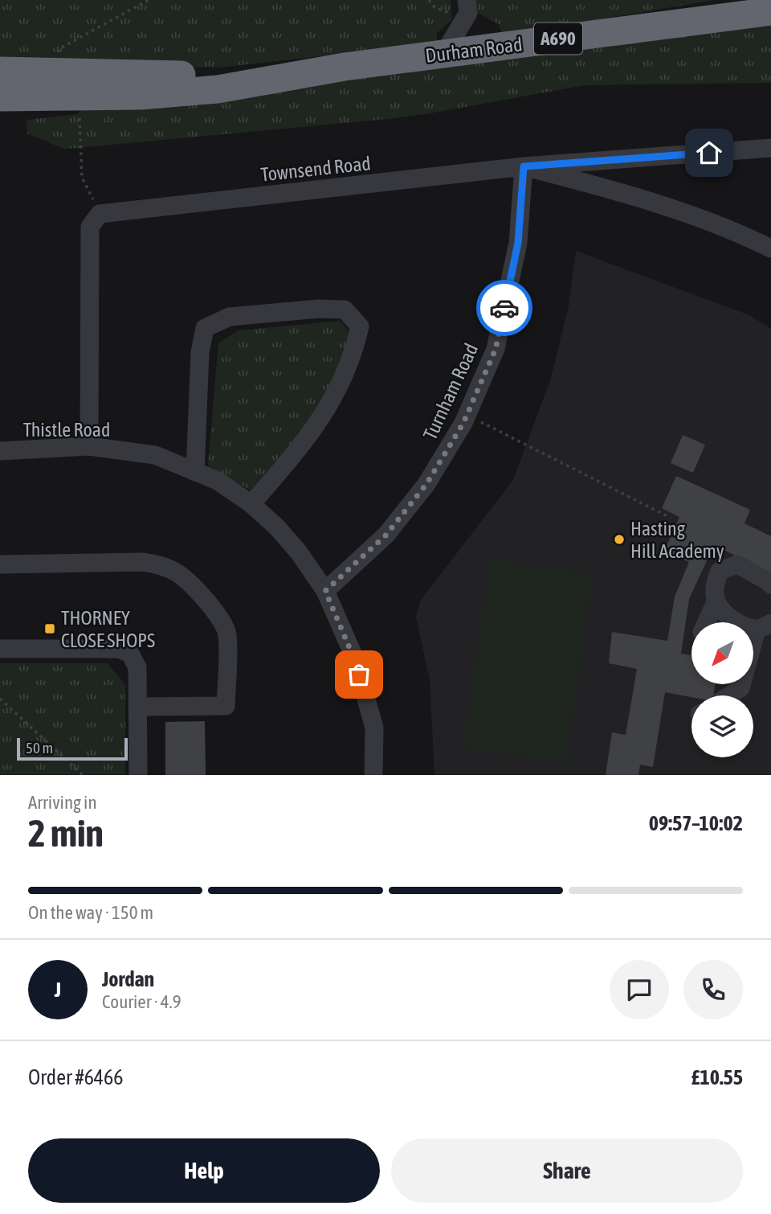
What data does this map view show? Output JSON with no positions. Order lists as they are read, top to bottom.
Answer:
{
  "streets": {
    "highway": ["A690", "Durham Road"],
    "street": ["Townsend Road", "Turnham Road", "Thistle Road"]
  },
  "crossings": [
    ["Townsend Road", "Turnham Road"],
    ["Townsend Road", "Thistle Road"],
    ["Turnham Road", "Thistle Road"]
  ],
  "places": {
    "other": ["Hasting Hill Academy"],
    "transit": ["THORNEY CLOSE SHOPS"]
  },
  "scale_bar": "50 m",
  "north": "bottom left",
  "page": {
    "scale": "50 m",
    "heading": ["2 min", "Arriving in", "09:57–10:02"],
    "panel": [
      "Jordan",
      "Courier · 4.9",
      "Order #6466",
      "£10.55"
    ],
    "bar": "On the way · 150 m",
    "round": "J",
    "buttons": ["Help", "Share"]
  }
}
